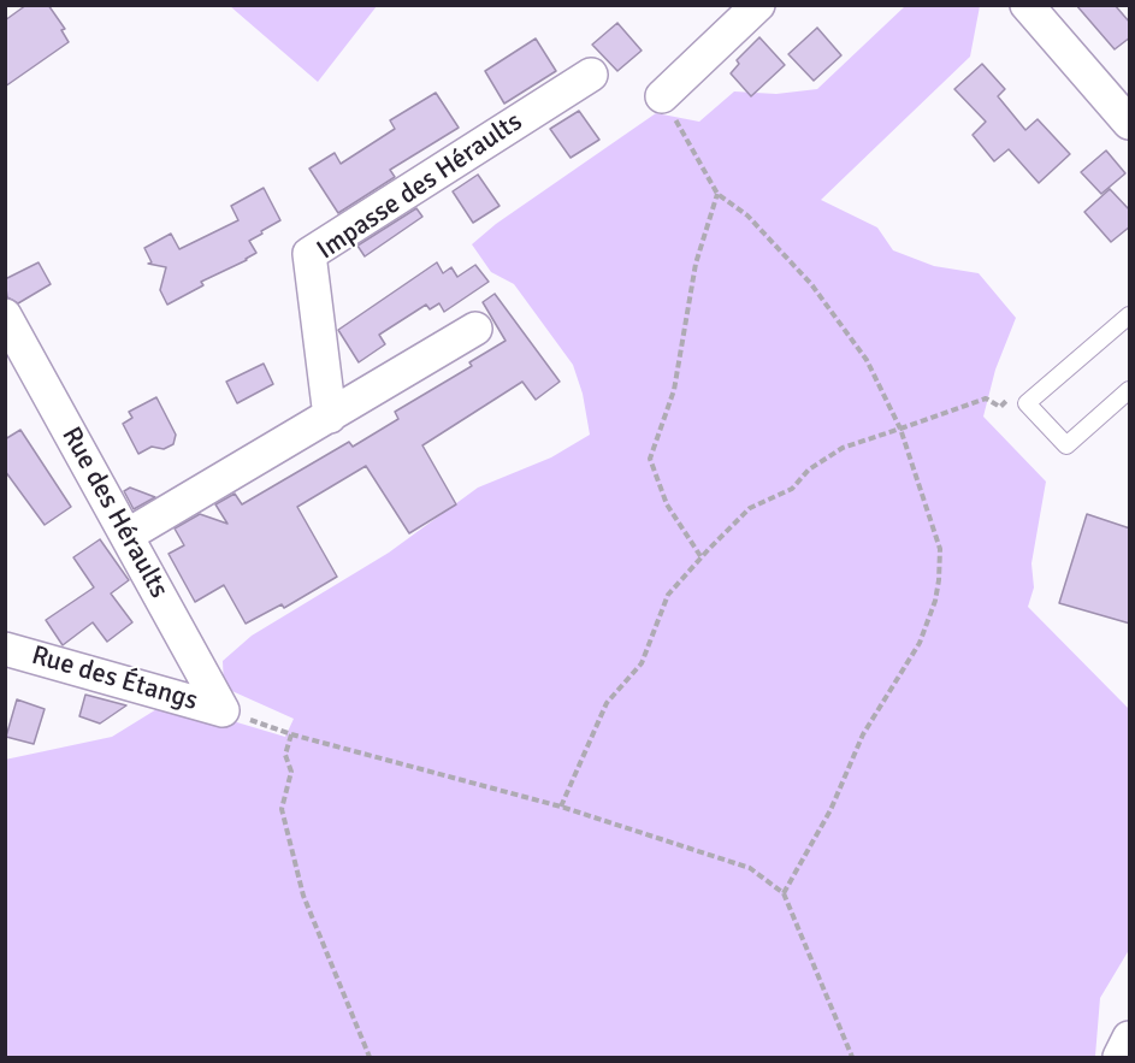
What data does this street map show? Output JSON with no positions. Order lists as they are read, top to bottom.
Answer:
{
  "streets": {
    "street": ["Impasse des Héraults", "Rue des Héraults", "Rue des Étangs"]
  },
  "crossings": [
    ["Rue des Héraults", "Rue des Étangs"]
  ]
}
